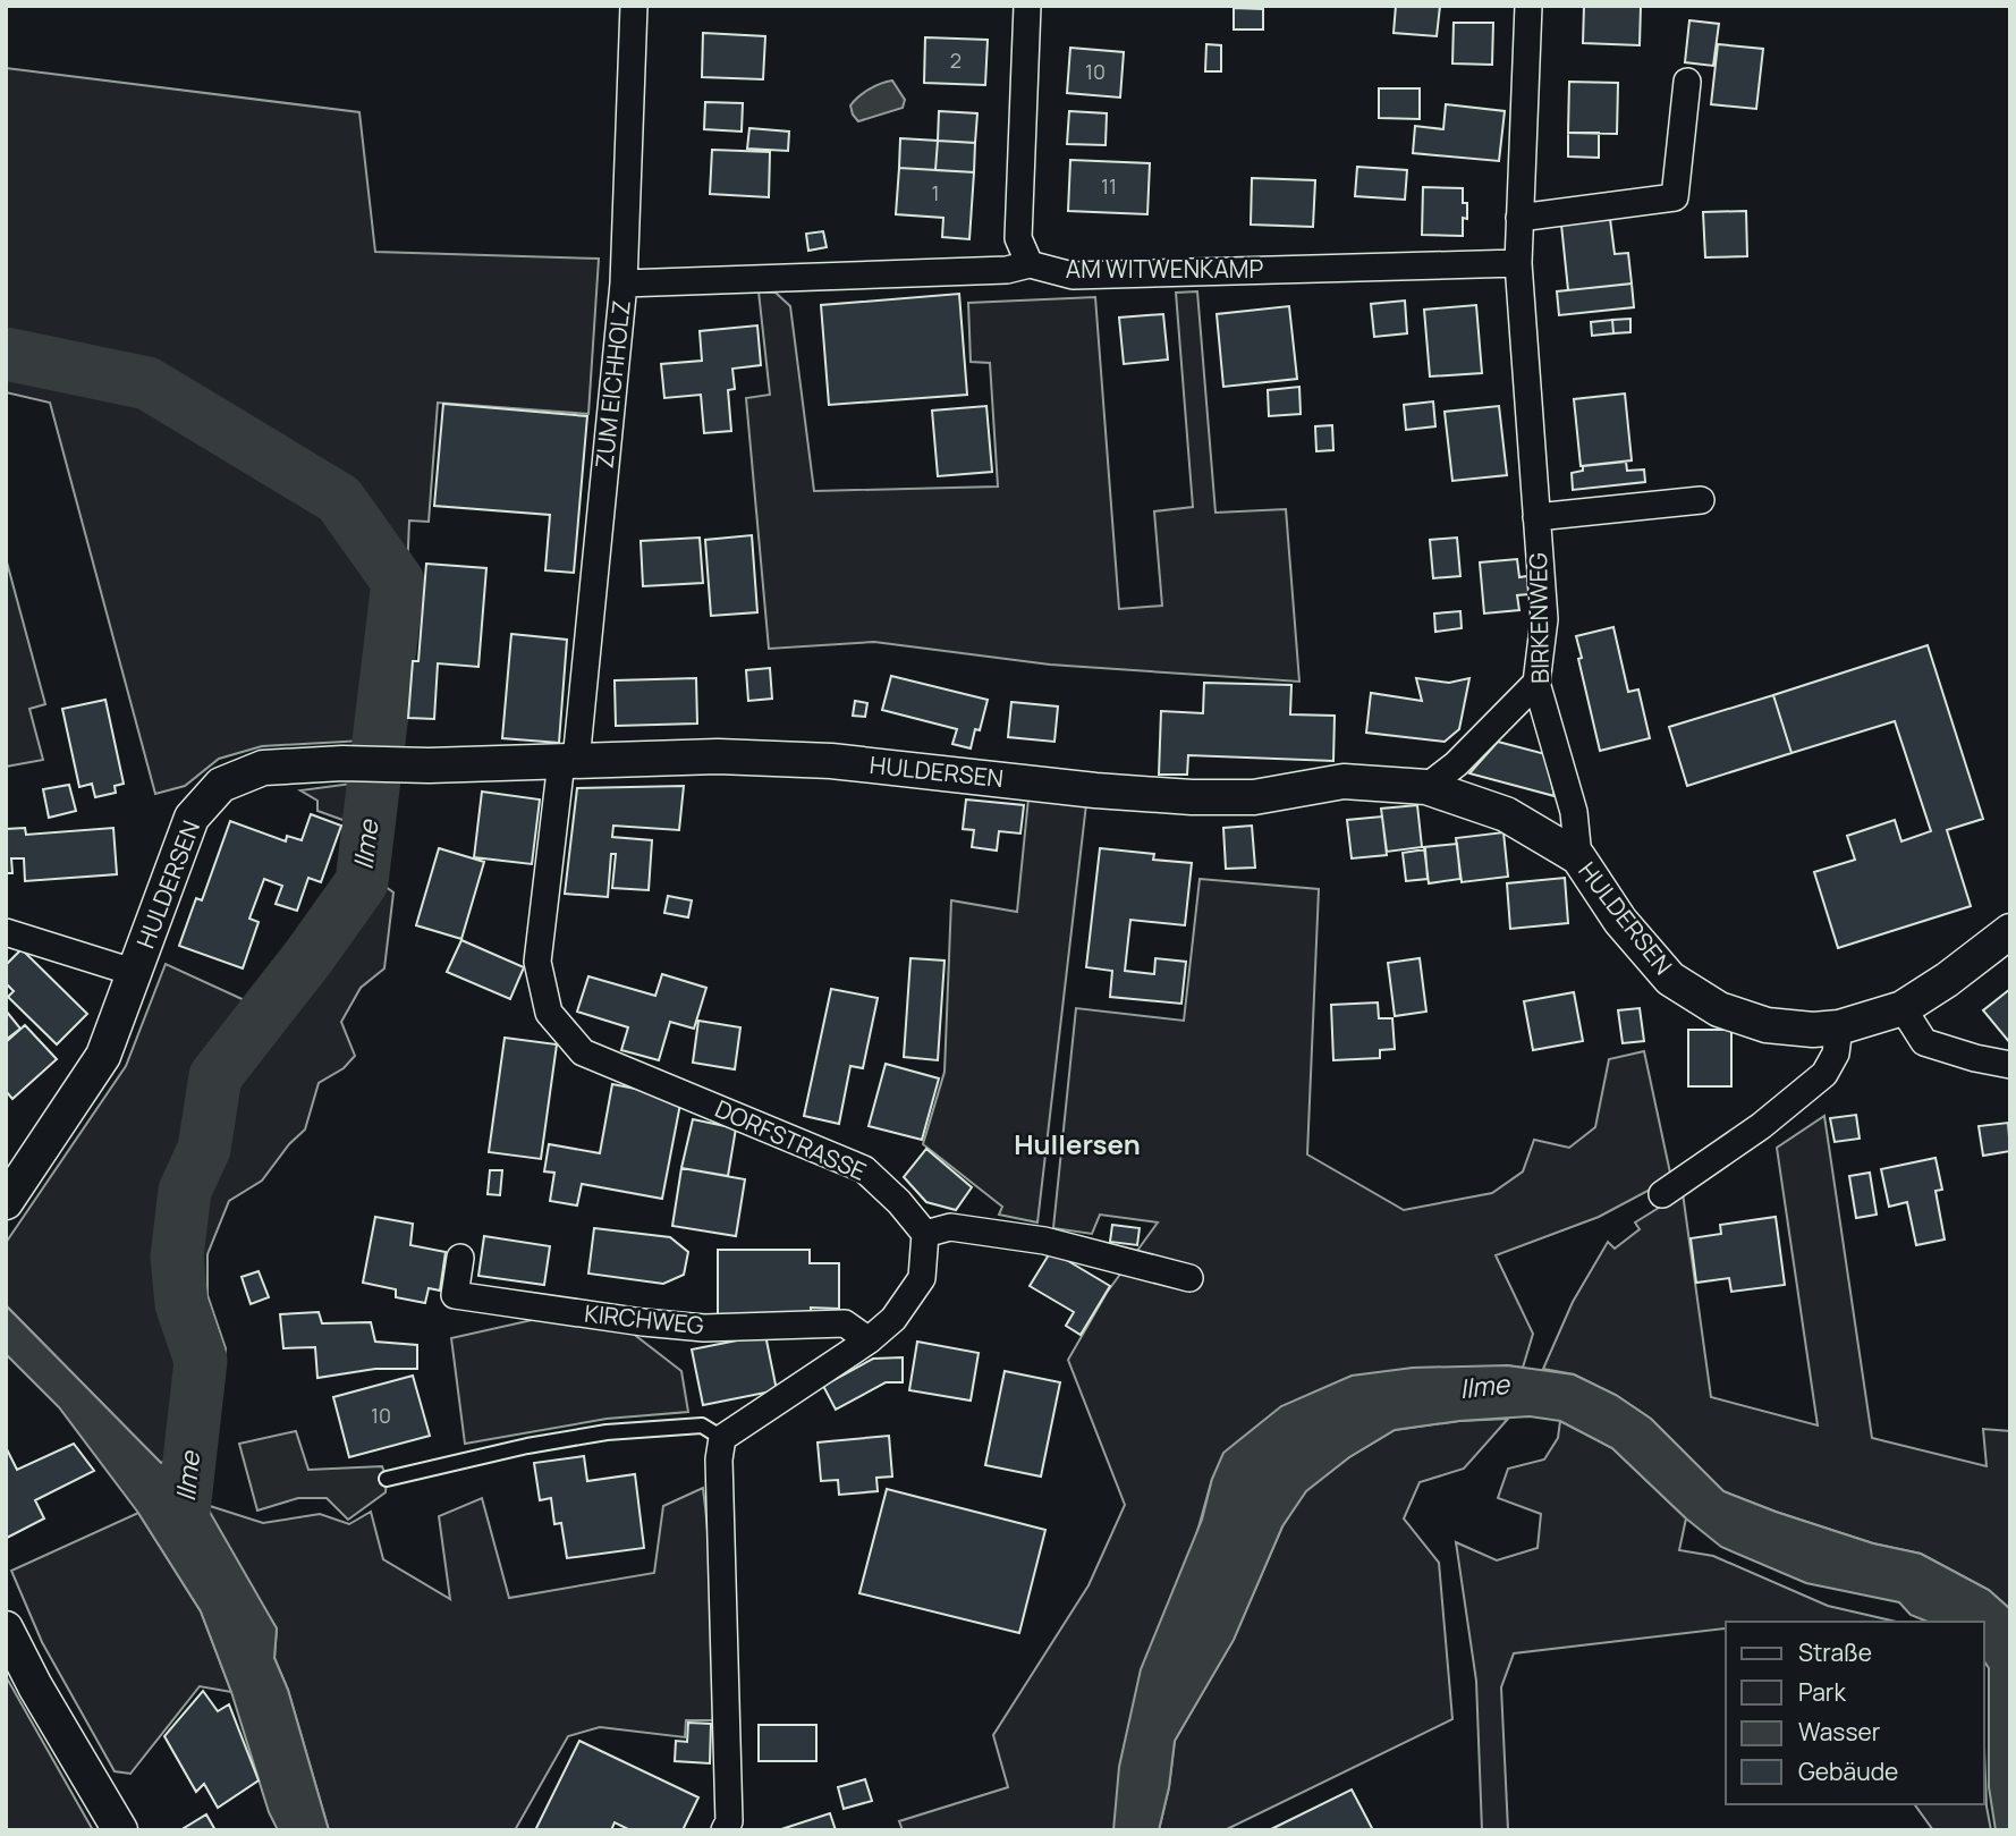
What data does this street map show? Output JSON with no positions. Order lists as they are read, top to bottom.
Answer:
{
  "streets": {
    "street": [
      "AM WITWENKAMP",
      "ZUM EICHHOLZ",
      "BIRKENWEG",
      "HULDERSEN",
      "DORFSTRASSE",
      "KIRCHWEG"
    ]
  },
  "crossings": [
    ["AM WITWENKAMP", "ZUM EICHHOLZ"],
    ["AM WITWENKAMP", "BIRKENWEG"],
    ["ZUM EICHHOLZ", "HULDERSEN"],
    ["ZUM EICHHOLZ", "DORFSTRASSE"],
    ["BIRKENWEG", "HULDERSEN"],
    ["HULDERSEN", "DORFSTRASSE"]
  ],
  "districts": ["Hullersen"],
  "water": ["Ilme"],
  "house_numbers": [
    "2",
    "10",
    "11",
    "1",
    "10"
  ],
  "legend": [
    "Straße",
    "Park",
    "Wasser",
    "Gebäude"
  ]
}
